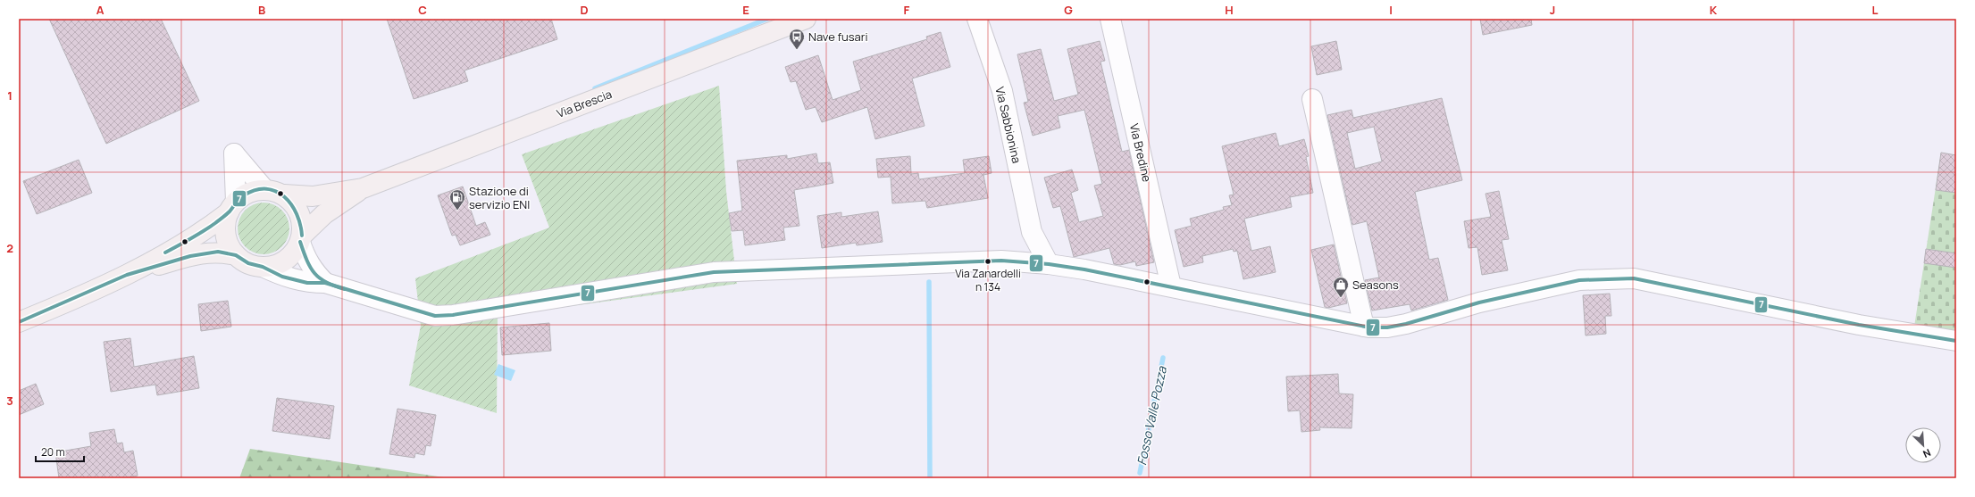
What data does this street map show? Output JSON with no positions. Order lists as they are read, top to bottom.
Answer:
{
  "streets": {
    "main road": ["Via Brescia"],
    "street": ["Via Sabbionina", "Via Bredine"]
  },
  "water": ["Fosso Valle Pozza"],
  "places": {
    "bus stop": ["Nave fusari"],
    "fuel station": ["Stazione di servizio ENI"],
    "other": ["Via Zanardelli n 134"],
    "shop": ["Seasons"]
  },
  "lines": ["transit line 7"],
  "scale_bar": "20 m",
  "north": "bottom right",
  "grid": {
    "columns": [
      "A",
      "B",
      "C",
      "D",
      "E",
      "F",
      "G",
      "H",
      "I",
      "J",
      "K",
      "L"
    ],
    "rows": ["1", "2", "3"]
  }
}
